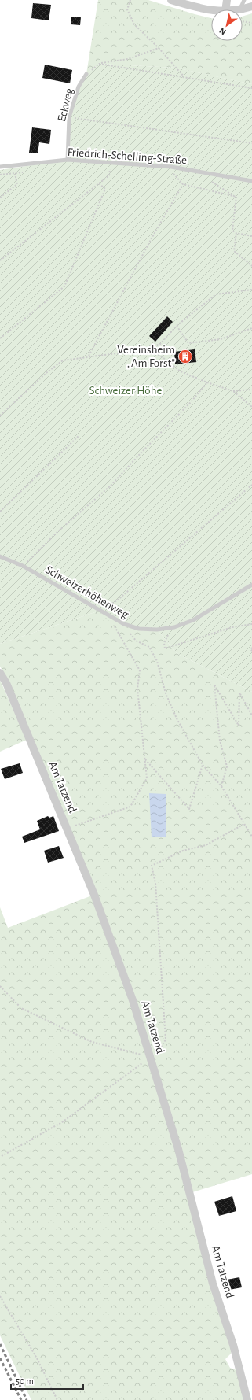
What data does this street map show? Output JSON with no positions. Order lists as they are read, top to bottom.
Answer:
{
  "streets": {
    "street": ["Am Tatzend"],
    "lane": ["Eckweg", "Friedrich-Schelling-Straße", "Schweizerhöhenweg"]
  },
  "crossings": [
    ["Eckweg", "Friedrich-Schelling-Straße"]
  ],
  "parks": ["Schweizer Höhe"],
  "places": {
    "building": ["Vereinsheim „Am Forst”"]
  },
  "scale_bar": "50 m",
  "north": "bottom left"
}
